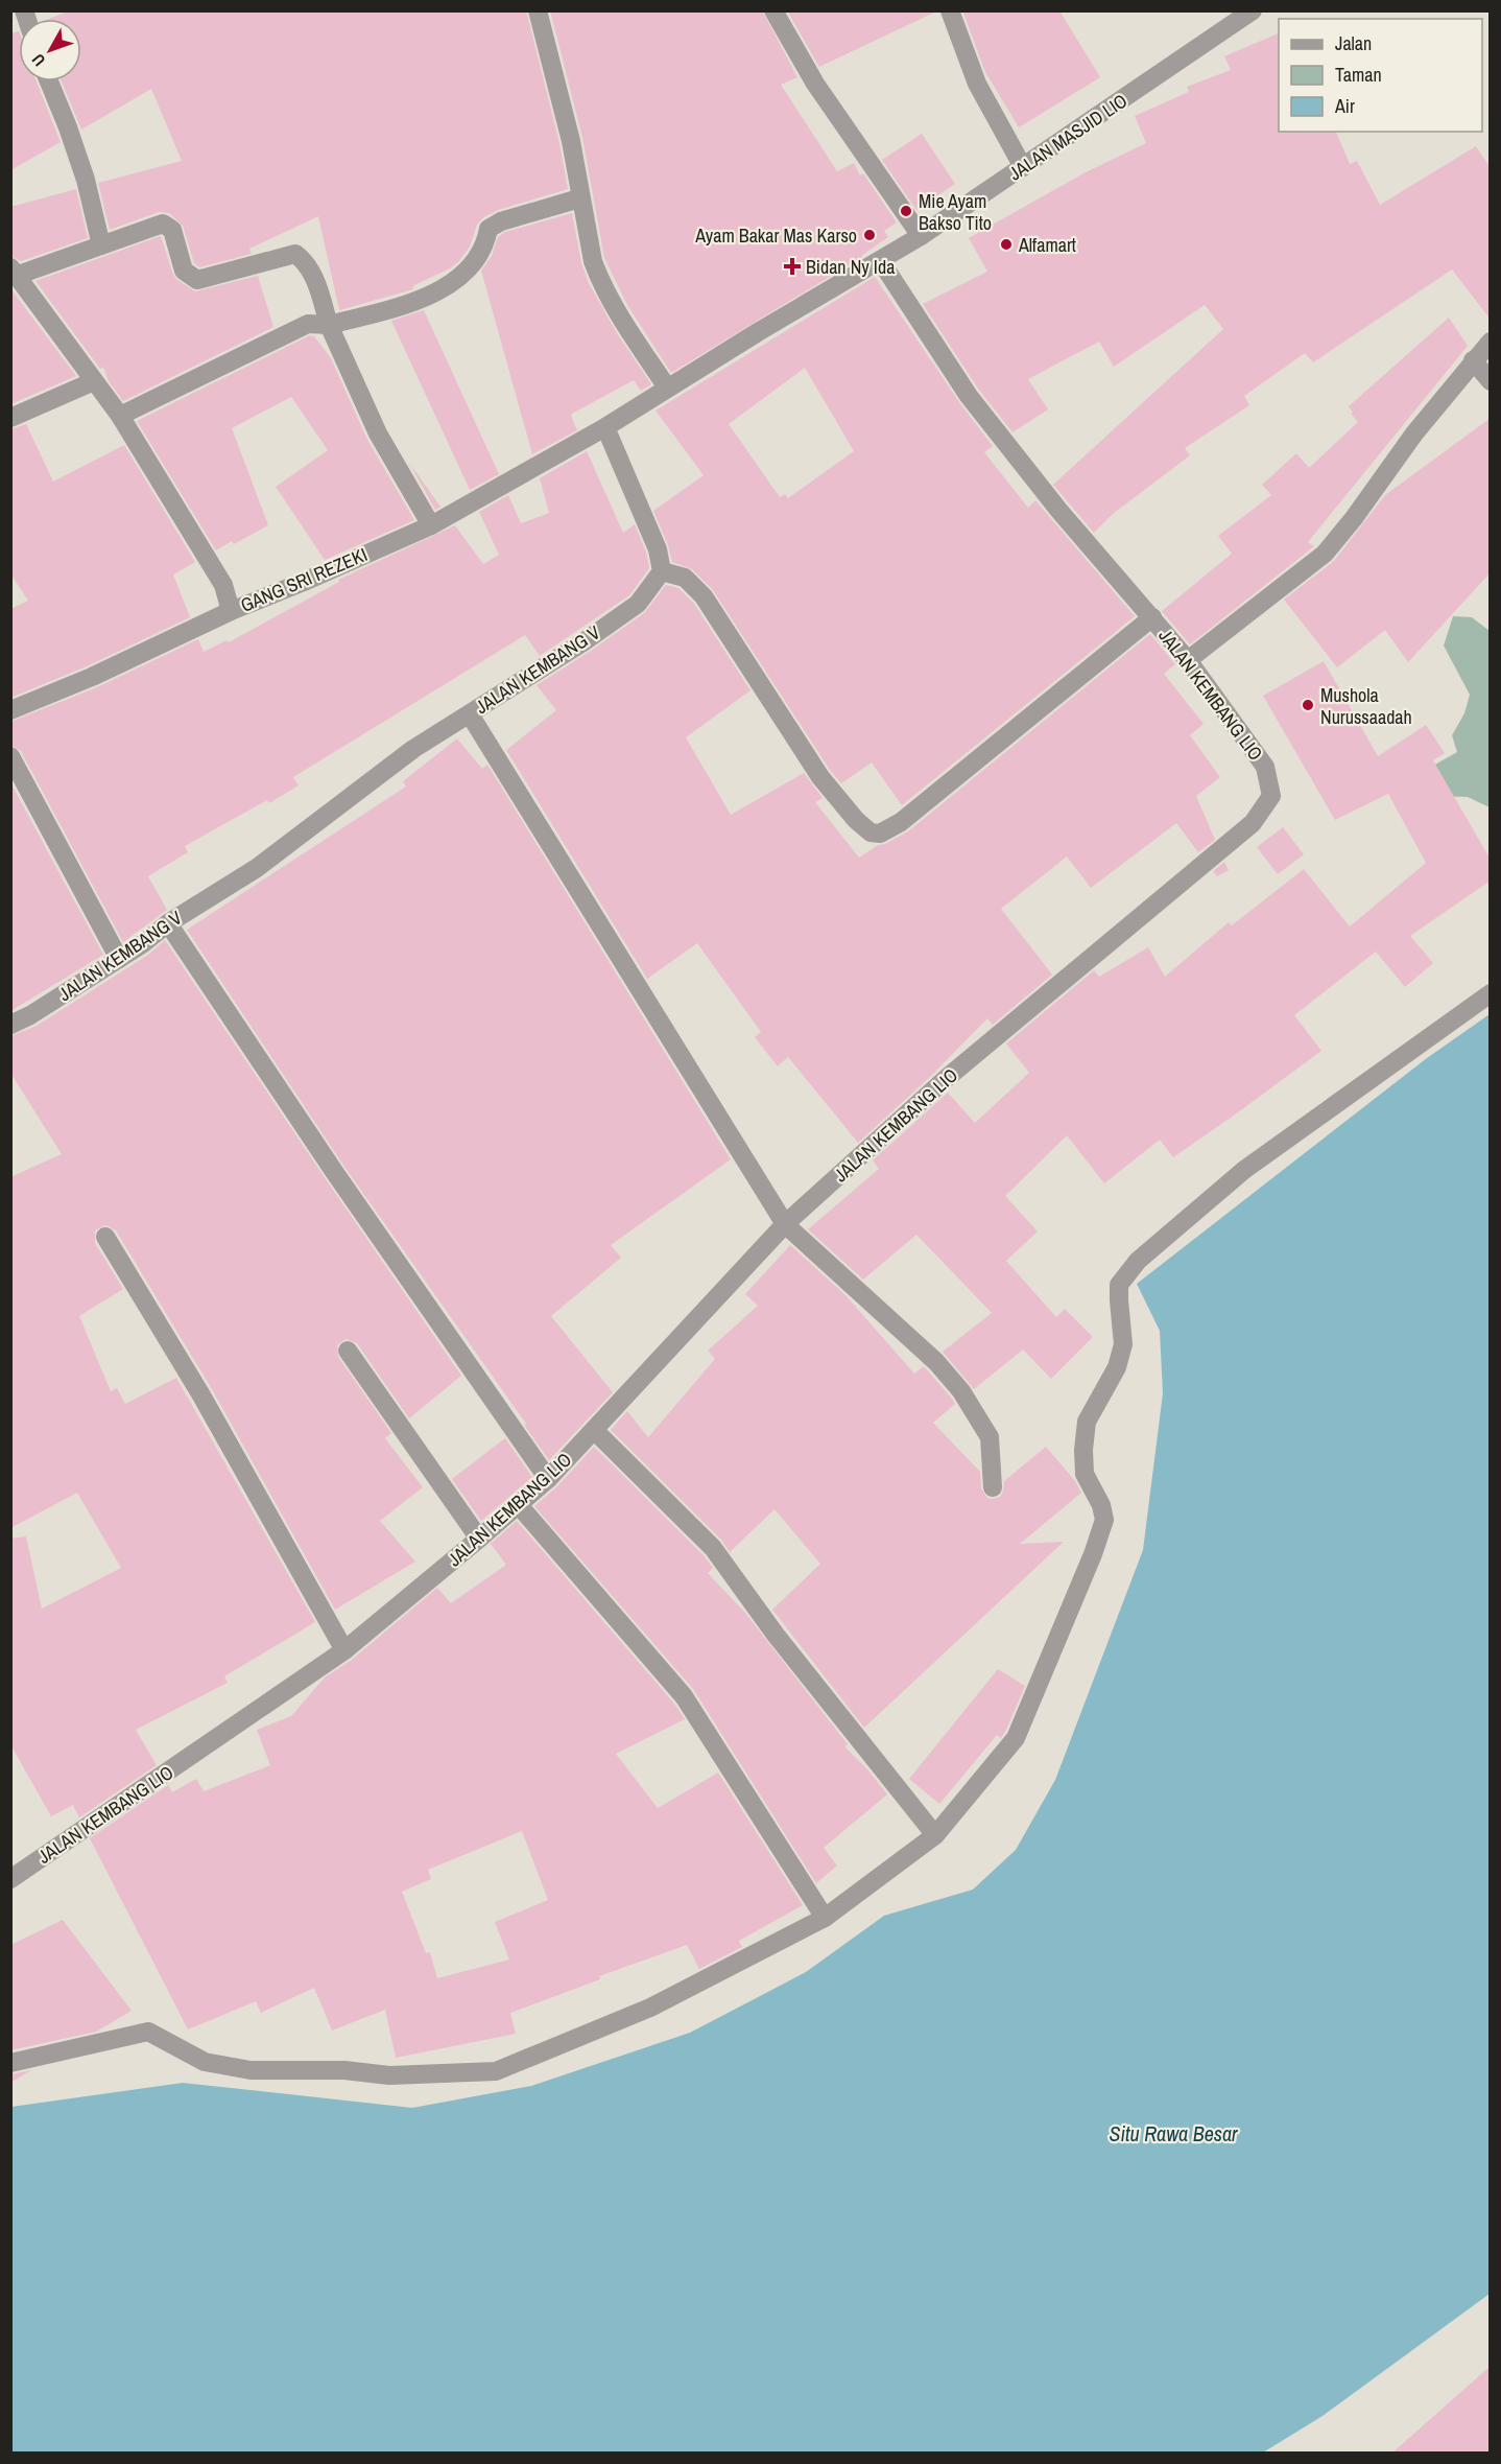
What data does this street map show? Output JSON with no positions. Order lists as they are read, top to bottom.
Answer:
{
  "streets": {
    "street": [
      "JALAN MASJID LIO",
      "GANG SRI REZEKI",
      "JALAN KEMBANG V",
      "JALAN KEMBANG LIO"
    ]
  },
  "crossings": [
    ["JALAN MASJID LIO", "JALAN KEMBANG LIO"]
  ],
  "water": ["Situ Rawa Besar"],
  "places": {
    "other": [
      "Mie Ayam Bakso Tito",
      "Ayam Bakar Mas Karso",
      "Alfamart",
      "Mushola Nurussaadah"
    ],
    "health": ["Bidan Ny Ida"]
  },
  "legend": ["Jalan", "Taman", "Air"],
  "north": "bottom left"
}
